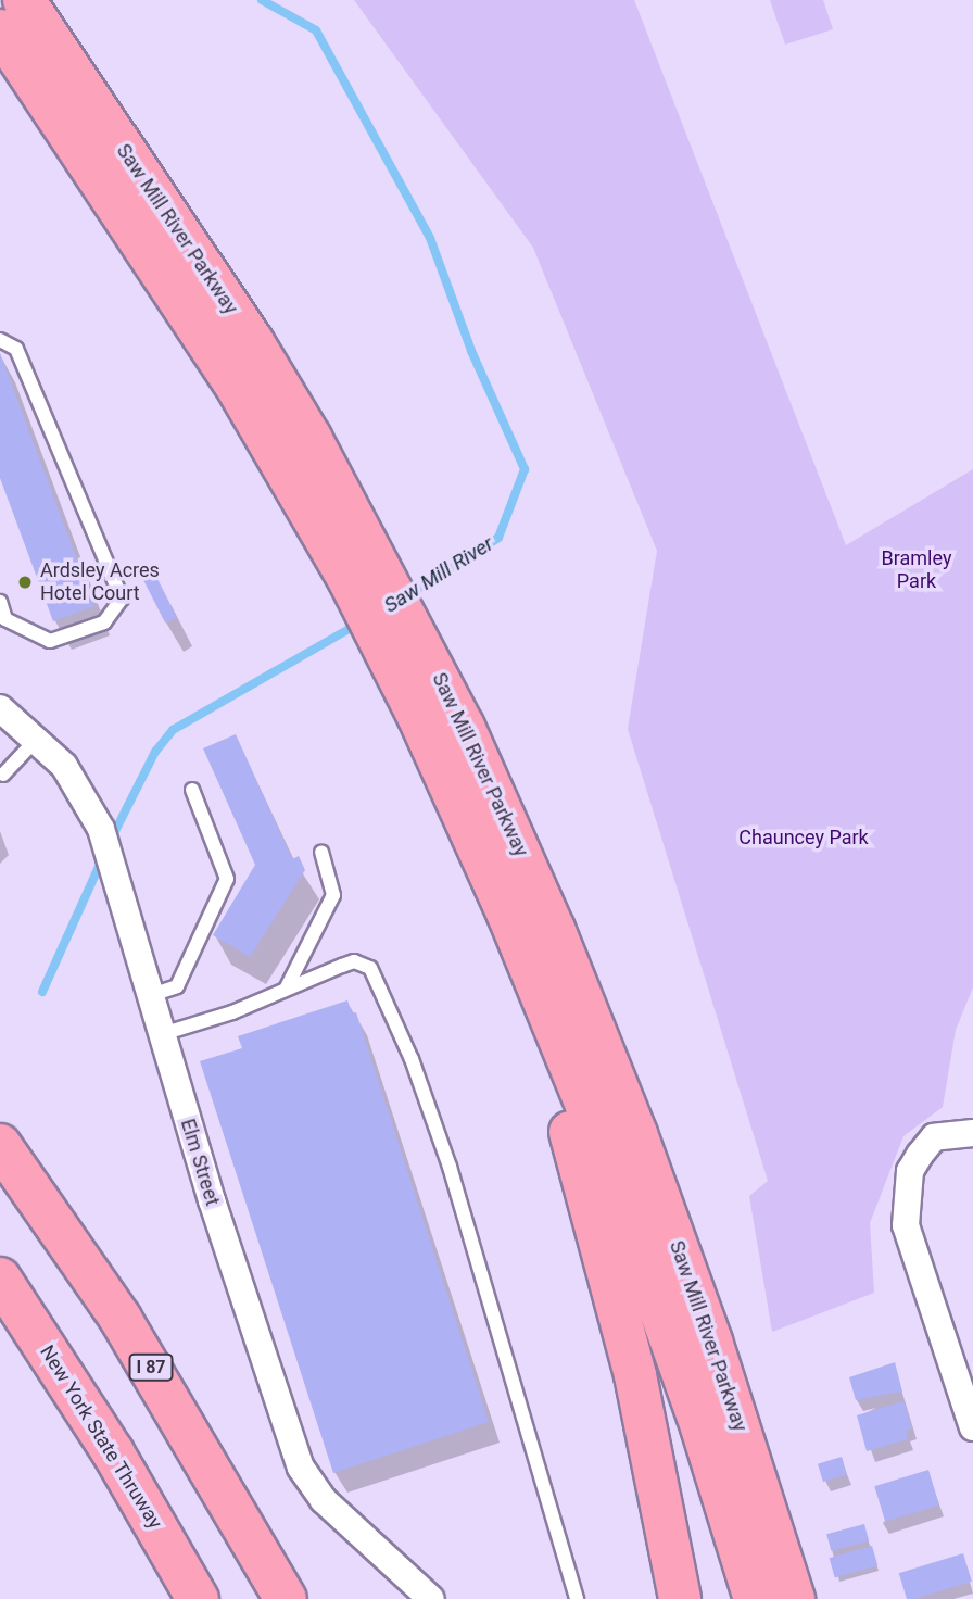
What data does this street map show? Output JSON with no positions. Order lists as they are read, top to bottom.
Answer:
{
  "streets": {
    "highway": ["Saw Mill River Parkway", "I 87", "New York State Thruway"],
    "street": ["Elm Street"]
  },
  "water": ["Saw Mill River"],
  "parks": ["Bramley Park", "Chauncey Park"],
  "places": ["Ardsley Acres Hotel Court"]
}
